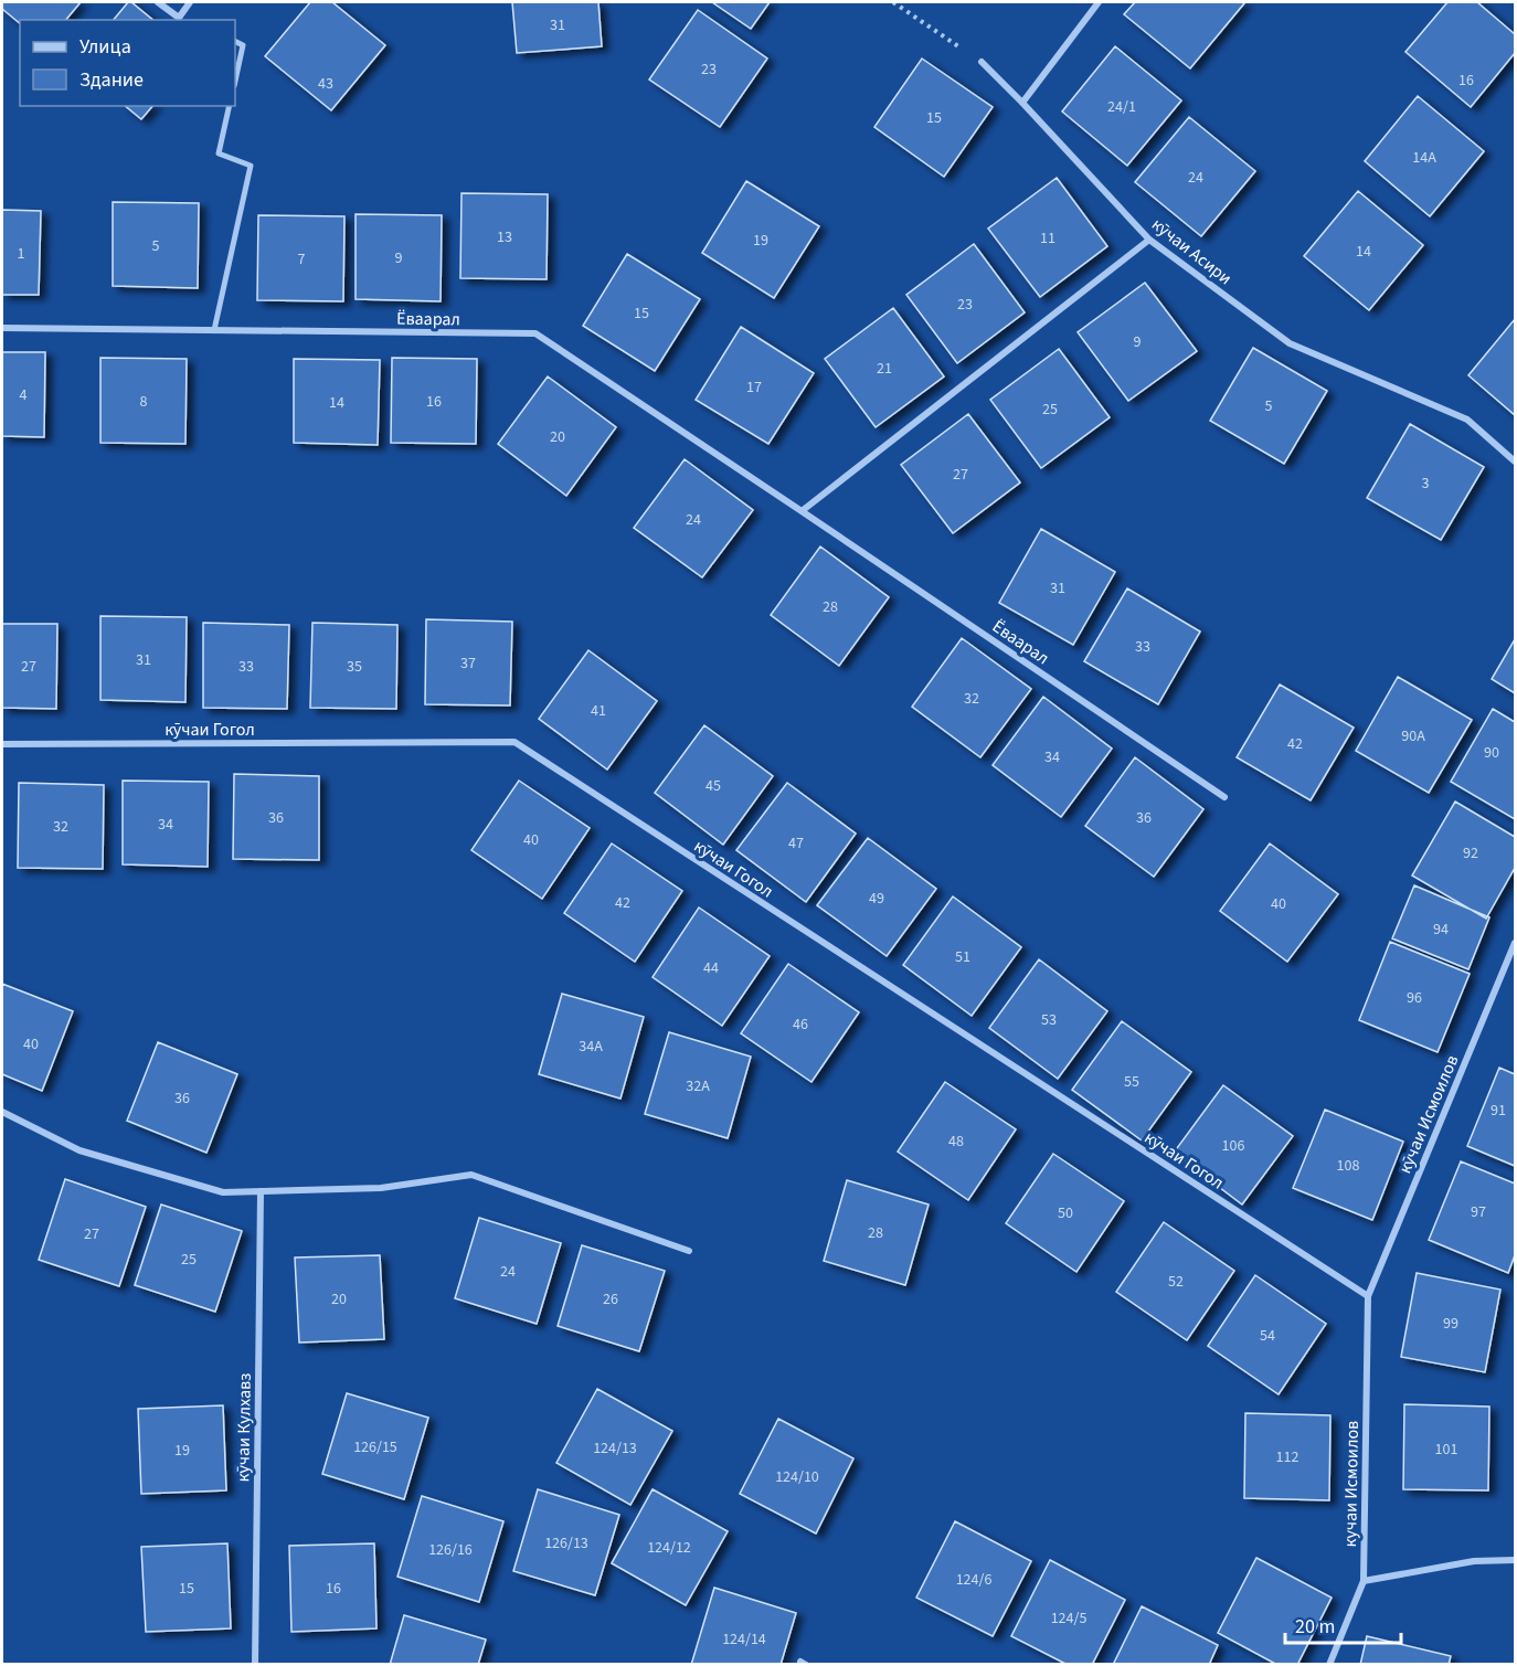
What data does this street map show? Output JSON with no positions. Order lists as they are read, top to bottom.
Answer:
{
  "streets": {
    "street": [
      "кӯчаи Асири",
      "Ёваарал",
      "кӯчаи Гогол",
      "кӯчаи Исмоилов",
      "кӯчаи Кулхавз",
      "кучаи Исмоилов"
    ]
  },
  "crossings": [
    ["кӯчаи Гогол", "кӯчаи Исмоилов"],
    ["кӯчаи Гогол", "кучаи Исмоилов"],
    ["кӯчаи Исмоилов", "кучаи Исмоилов"]
  ],
  "house_numbers": [
    "31",
    "23",
    "16",
    "43",
    "24/1",
    "15",
    "14А",
    "24",
    "13",
    "11",
    "19",
    "5",
    "14",
    "1",
    "9",
    "7",
    "23",
    "15",
    "9",
    "21",
    "17",
    "4",
    "8",
    "16",
    "14",
    "5",
    "25",
    "20",
    "27",
    "3",
    "24",
    "31",
    "28",
    "33",
    "31",
    "37",
    "27",
    "33",
    "35",
    "32",
    "41",
    "90А",
    "42",
    "90",
    "34",
    "45",
    "36",
    "36",
    "34",
    "32",
    "40",
    "47",
    "92",
    "49",
    "42",
    "40",
    "94",
    "51",
    "44",
    "96",
    "53",
    "46",
    "40",
    "34А",
    "55",
    "32А",
    "36",
    "91",
    "48",
    "106",
    "108",
    "97",
    "50",
    "28",
    "27",
    "25",
    "24",
    "52",
    "20",
    "26",
    "99",
    "54",
    "126/15",
    "124/13",
    "101",
    "19",
    "112",
    "124/10",
    "126/13",
    "124/12",
    "126/16",
    "124/6",
    "15",
    "16",
    "124/5",
    "124/14"
  ],
  "legend": ["Улица", "Здание"],
  "scale_bar": "20 m"
}
